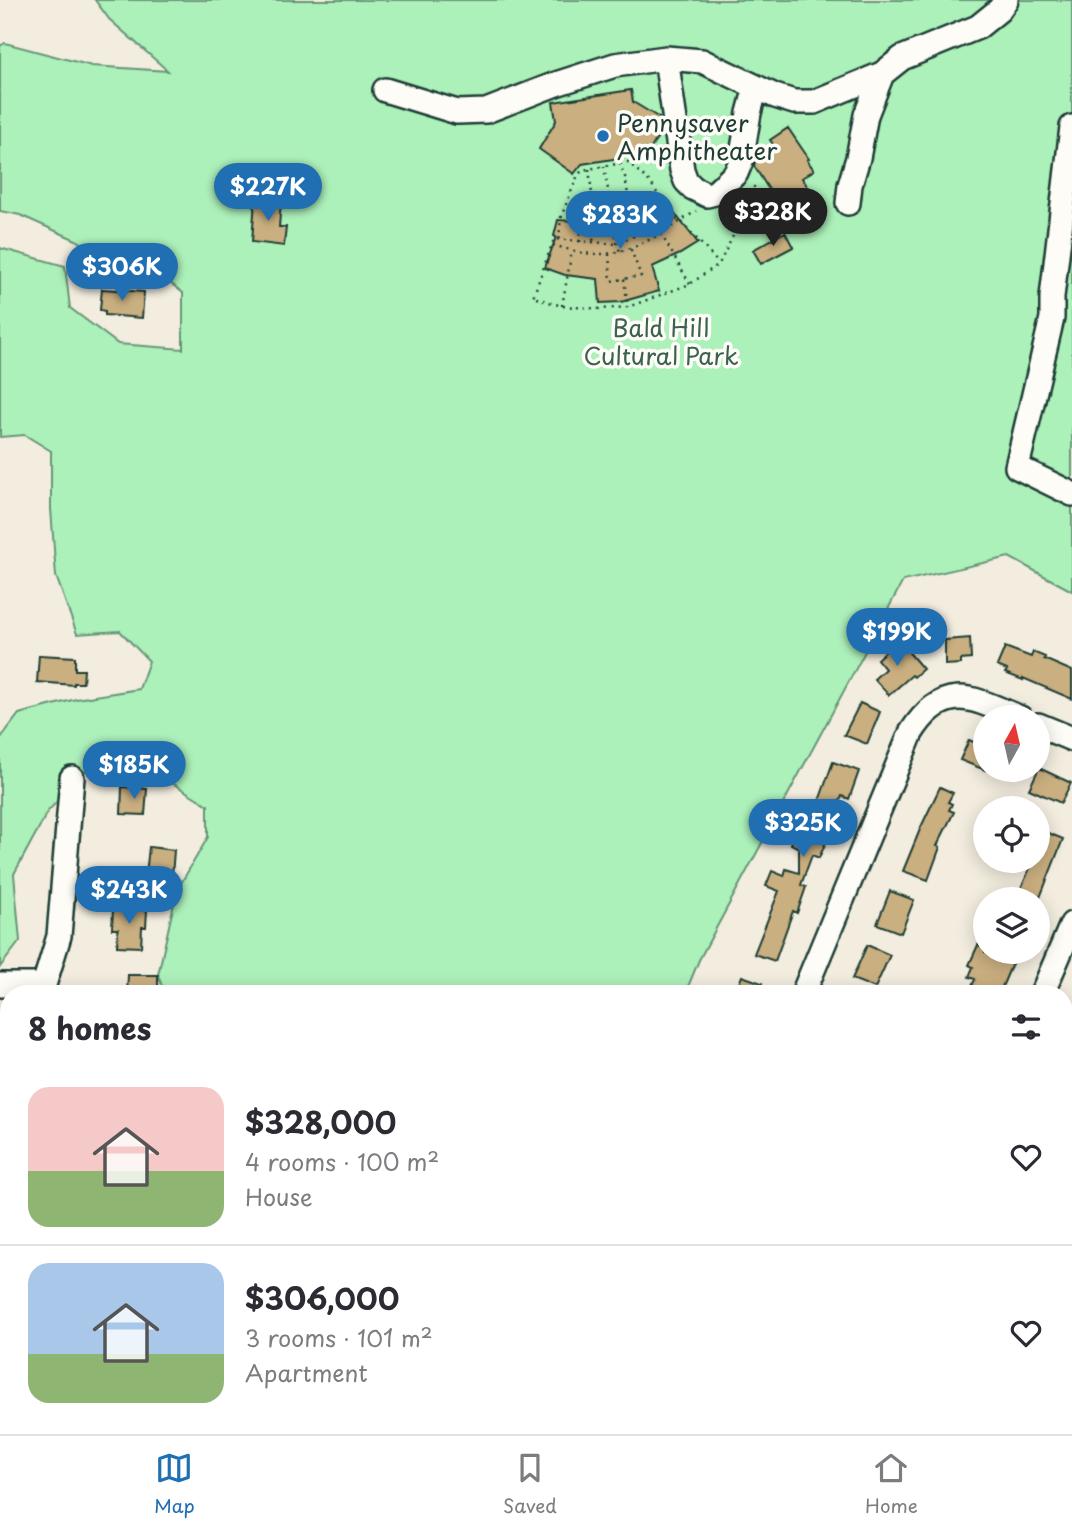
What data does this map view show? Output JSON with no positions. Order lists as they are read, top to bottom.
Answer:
{
  "parks": ["Bald Hill Cultural Park"],
  "places": ["Pennysaver Amphitheater"],
  "north": "top",
  "page": {
    "price": [
      "$227K",
      "$328K",
      "$283K",
      "$306K",
      "$199K",
      "$185K",
      "$325K",
      "$243K"
    ],
    "heading": "8 homes",
    "list": [
      {
        "name": "$328,000",
        "note": "4 rooms · 100 m² · House"
      },
      {
        "name": "$306,000",
        "note": "3 rooms · 101 m² · Apartment"
      }
    ],
    "tabs": ["Map", "Saved", "Home"]
  }
}
